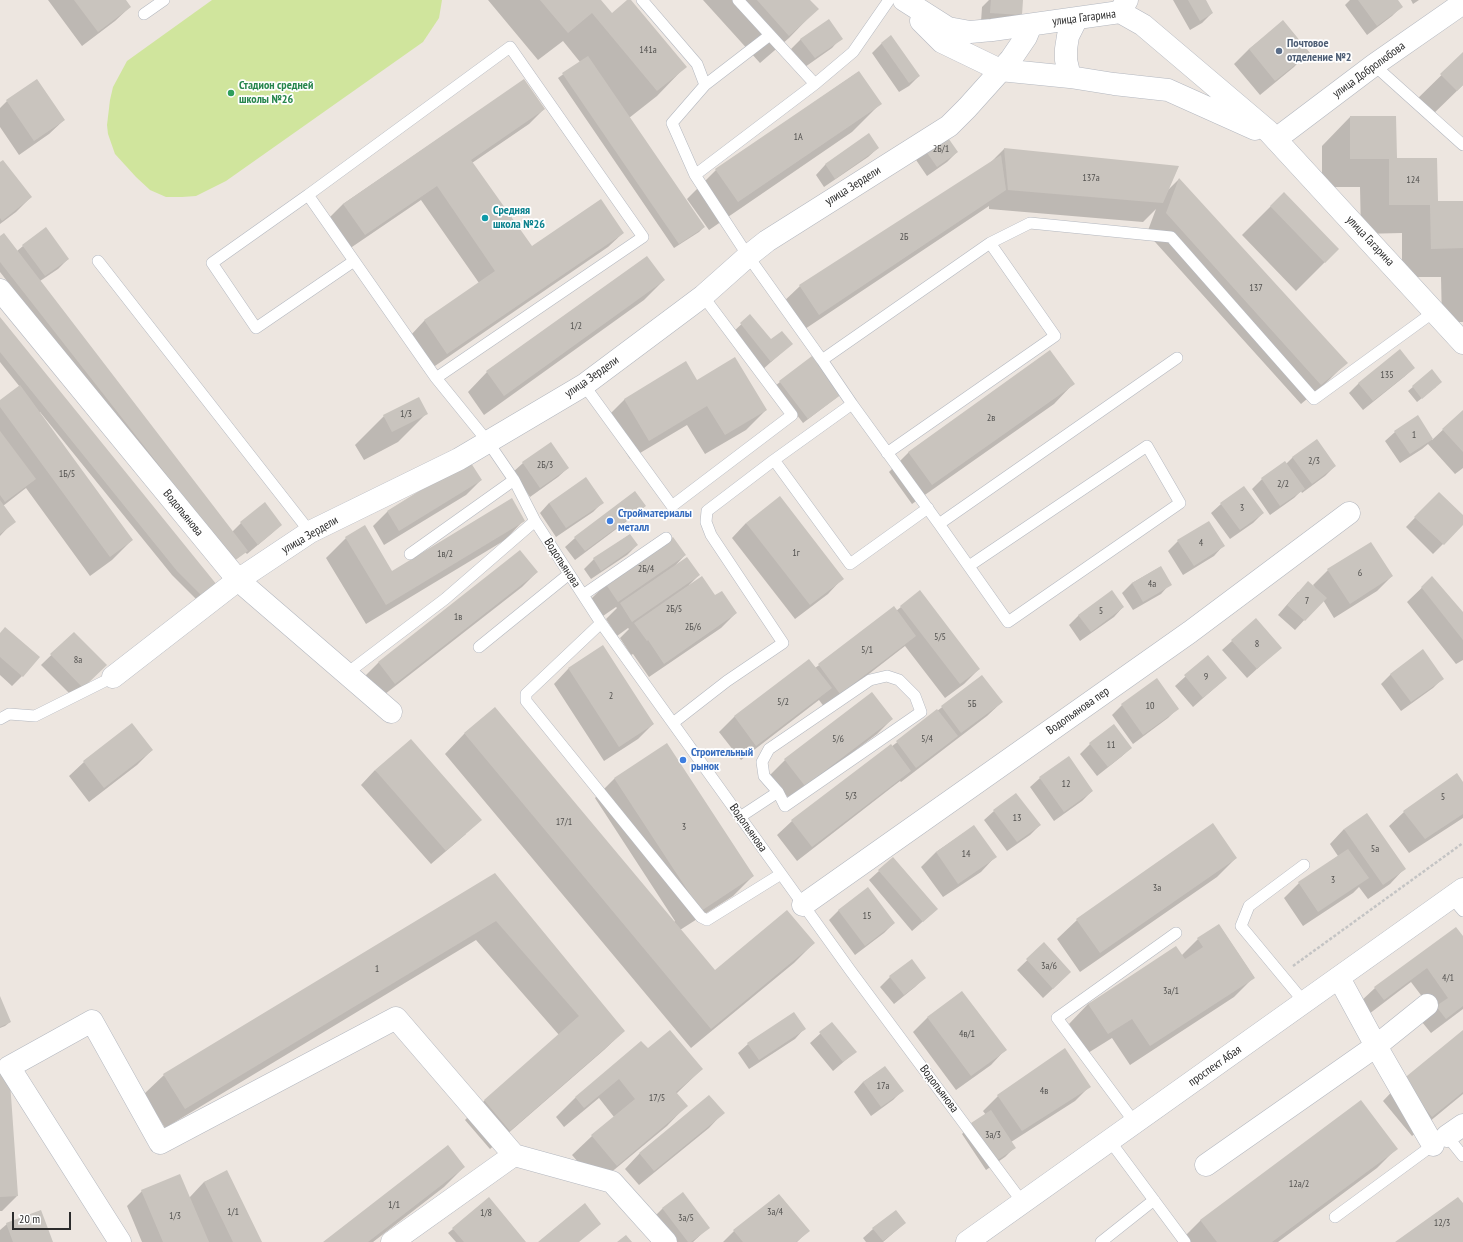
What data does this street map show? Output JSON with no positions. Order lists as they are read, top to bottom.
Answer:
{
  "streets": {
    "street": [
      "улица Гагарина",
      "улица Добролюбова",
      "улица Зердели",
      "Водопьянова",
      "Водопьянова пер",
      "проспект Абая"
    ]
  },
  "crossings": [
    ["улица Гагарина", "улица Добролюбова"],
    ["улица Гагарина", "улица Зердели"],
    ["улица Зердели", "Водопьянова"],
    ["Водопьянова", "Водопьянова пер"],
    ["Водопьянова", "проспект Абая"]
  ],
  "places": [
    "Почтовое отделение №2",
    "Стадион средней школы №26",
    "Средняя школа №26",
    "Стройматериалы металл",
    "Строительный рынок"
  ],
  "house_numbers": [
    "141а",
    "1А",
    "2Б/1",
    "137а",
    "124",
    "2Б",
    "137",
    "1/2",
    "135",
    "1/3",
    "2в",
    "1",
    "2/3",
    "2Б/3",
    "1Б/5",
    "2/2",
    "3",
    "4",
    "1г",
    "1в/2",
    "2Б/4",
    "6",
    "4а",
    "7",
    "2Б/5",
    "5",
    "1в",
    "2Б/6",
    "5/5",
    "8",
    "5/1",
    "8а",
    "9",
    "2",
    "5/2",
    "5Б",
    "10",
    "5/6",
    "5/4",
    "11",
    "12",
    "5/3",
    "5",
    "13",
    "17/1",
    "3",
    "5а",
    "14",
    "3",
    "3а",
    "15",
    "3а/6",
    "1",
    "4/1",
    "3а/1",
    "4в/1",
    "17а",
    "4в",
    "17/5",
    "3а/3",
    "12а/2",
    "1/1",
    "1/1",
    "3а/4",
    "1/8",
    "1/3",
    "3а/5",
    "12/3"
  ],
  "scale_bar": "20 m"
}
